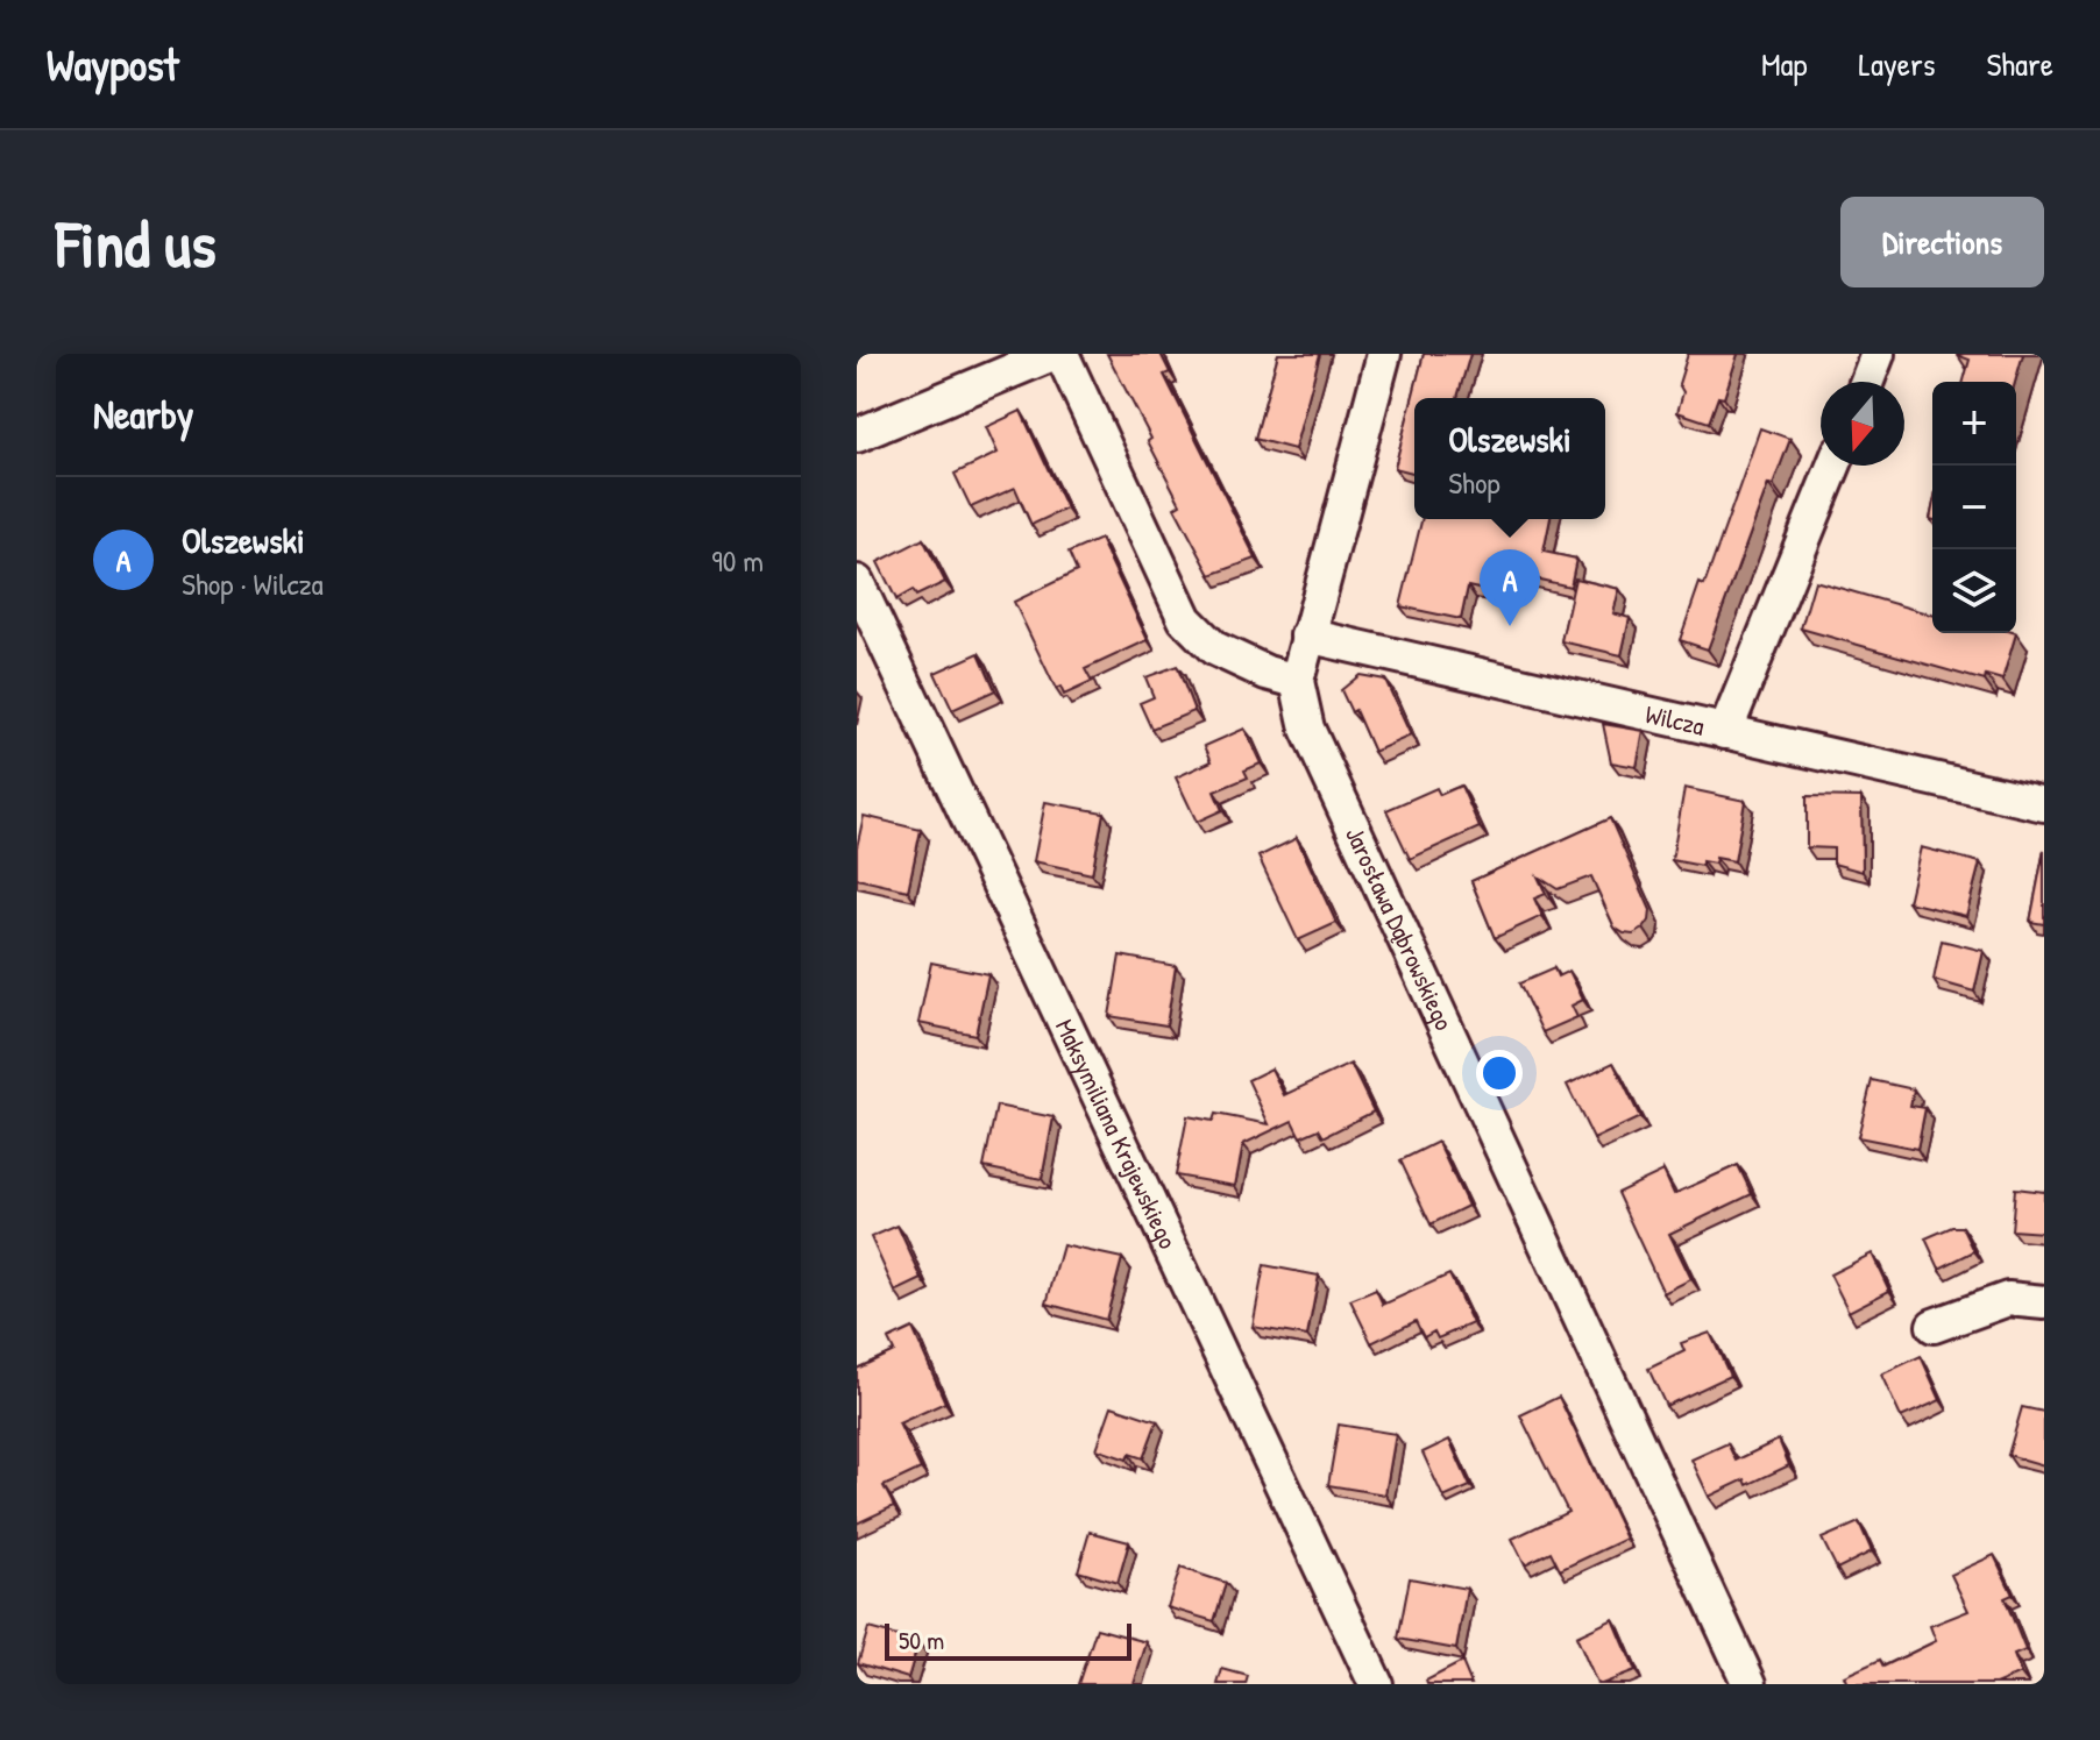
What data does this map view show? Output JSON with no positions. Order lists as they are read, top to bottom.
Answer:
{
  "streets": {
    "street": ["Wilcza", "Jarosława Dąbrowskiego", "Maksymiliana Krajewskiego"]
  },
  "crossings": [
    ["Wilcza", "Jarosława Dąbrowskiego"]
  ],
  "scale_bar": "50 m",
  "north": "bottom",
  "page": {
    "header": "Waypost",
    "nav": ["Map", "Layers", "Share"],
    "buttons": "Directions",
    "title": "Find us",
    "heading": "Nearby",
    "map_buttons": ["+", "−"],
    "popup": ["Olszewski", "Shop"],
    "list": [
      {
        "mark": "A",
        "name": "Olszewski",
        "note": "Shop · Wilcza",
        "value": "90 m"
      }
    ],
    "pins": "A",
    "scale": "50 m"
  }
}
